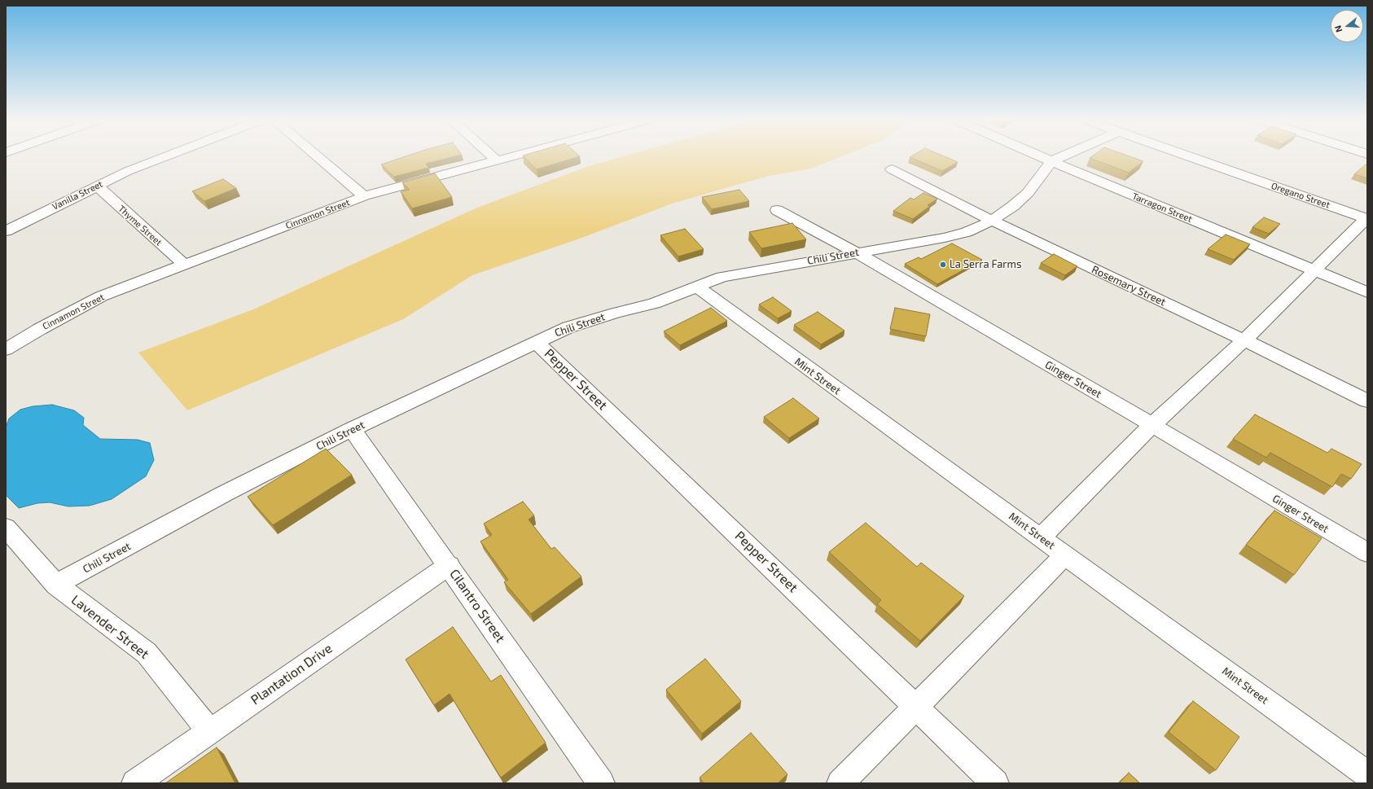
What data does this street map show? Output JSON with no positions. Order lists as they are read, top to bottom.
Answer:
{
  "streets": {
    "street": [
      "Vanilla Street",
      "Oregano Street",
      "Tarragon Street",
      "Cinnamon Street",
      "Thyme Street",
      "Chili Street",
      "Rosemary Street",
      "Mint Street",
      "Pepper Street",
      "Ginger Street",
      "Cilantro Street",
      "Lavender Street",
      "Plantation Drive"
    ]
  },
  "crossings": [
    ["Vanilla Street", "Thyme Street"],
    ["Tarragon Street", "Chili Street"],
    ["Cinnamon Street", "Thyme Street"],
    ["Chili Street", "Rosemary Street"],
    ["Chili Street", "Mint Street"],
    ["Chili Street", "Pepper Street"],
    ["Chili Street", "Ginger Street"],
    ["Chili Street", "Cilantro Street"],
    ["Chili Street", "Lavender Street"],
    ["Cilantro Street", "Plantation Drive"],
    ["Lavender Street", "Plantation Drive"]
  ],
  "places": ["La Serra Farms"],
  "north": "left"
}
